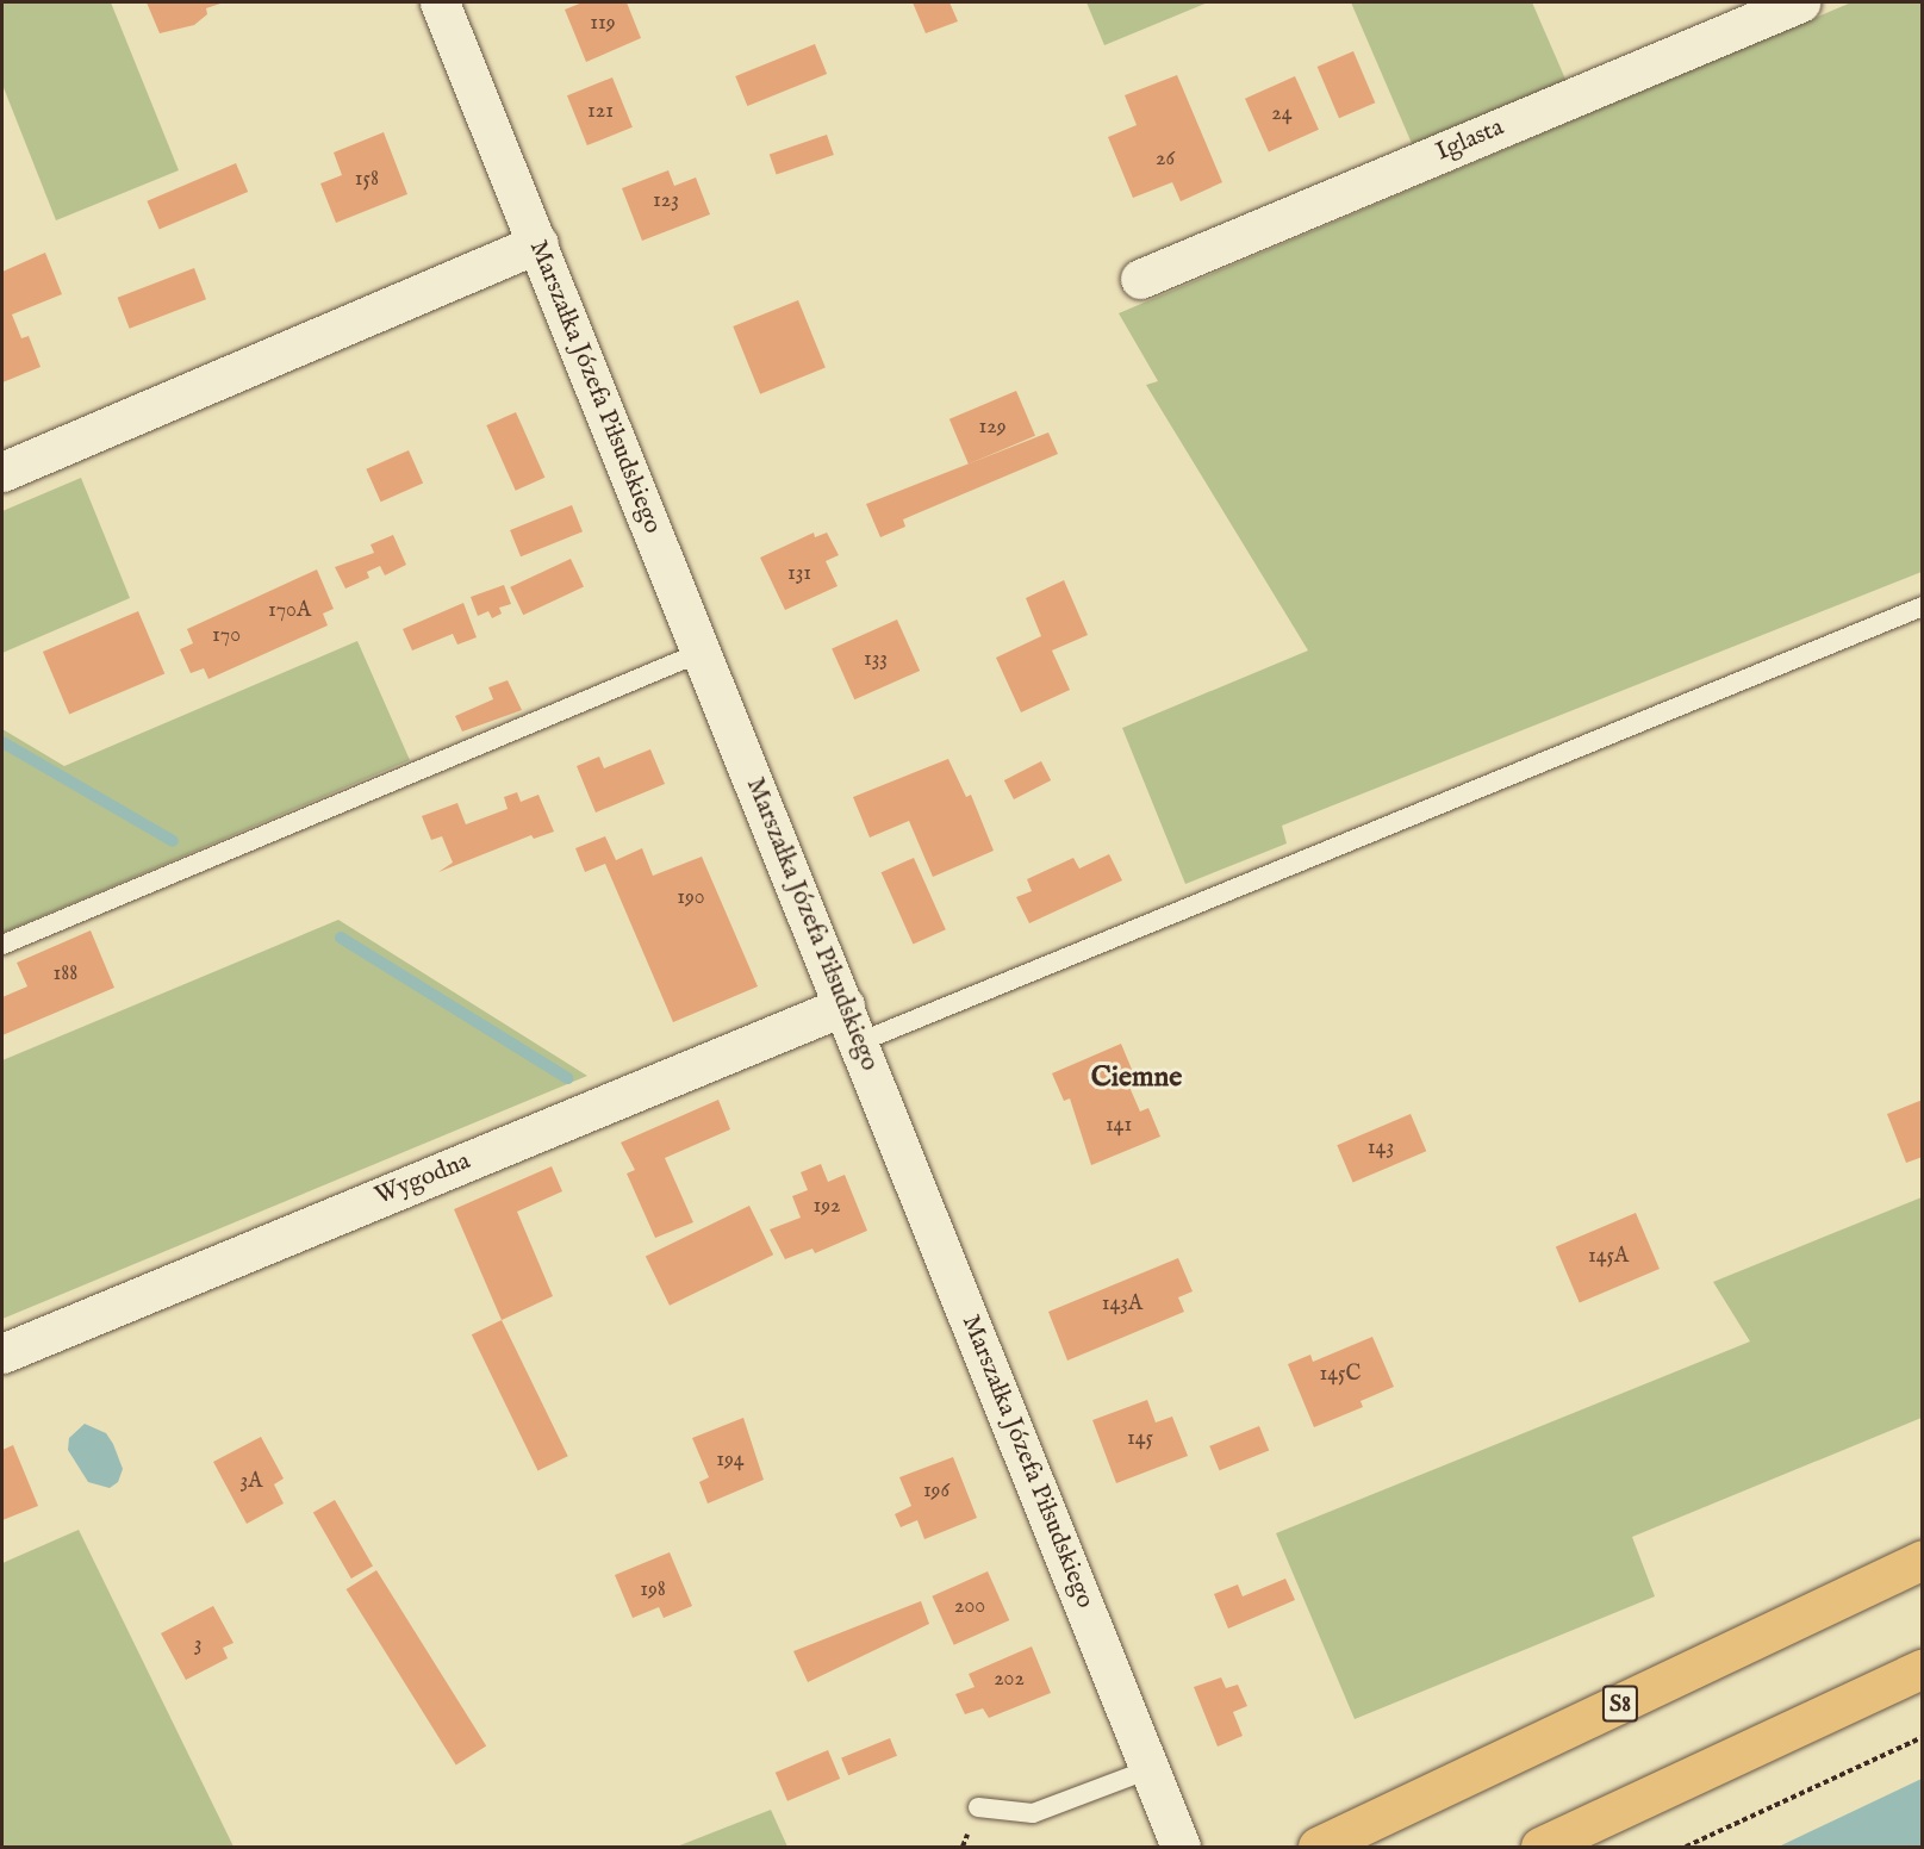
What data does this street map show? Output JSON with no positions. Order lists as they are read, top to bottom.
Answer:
{
  "streets": {
    "highway": ["S8"],
    "street": ["Iglasta", "Marszałka Józefa Piłsudskiego", "Wygodna"]
  },
  "crossings": [
    ["Marszałka Józefa Piłsudskiego", "Wygodna"]
  ],
  "districts": ["Ciemne"],
  "house_numbers": [
    "119",
    "121",
    "24",
    "26",
    "158",
    "123",
    "129",
    "131",
    "170A",
    "170",
    "133",
    "190",
    "188",
    "141",
    "143",
    "192",
    "145A",
    "143A",
    "145C",
    "145",
    "194",
    "3A",
    "196",
    "198",
    "200",
    "3",
    "202"
  ]
}
